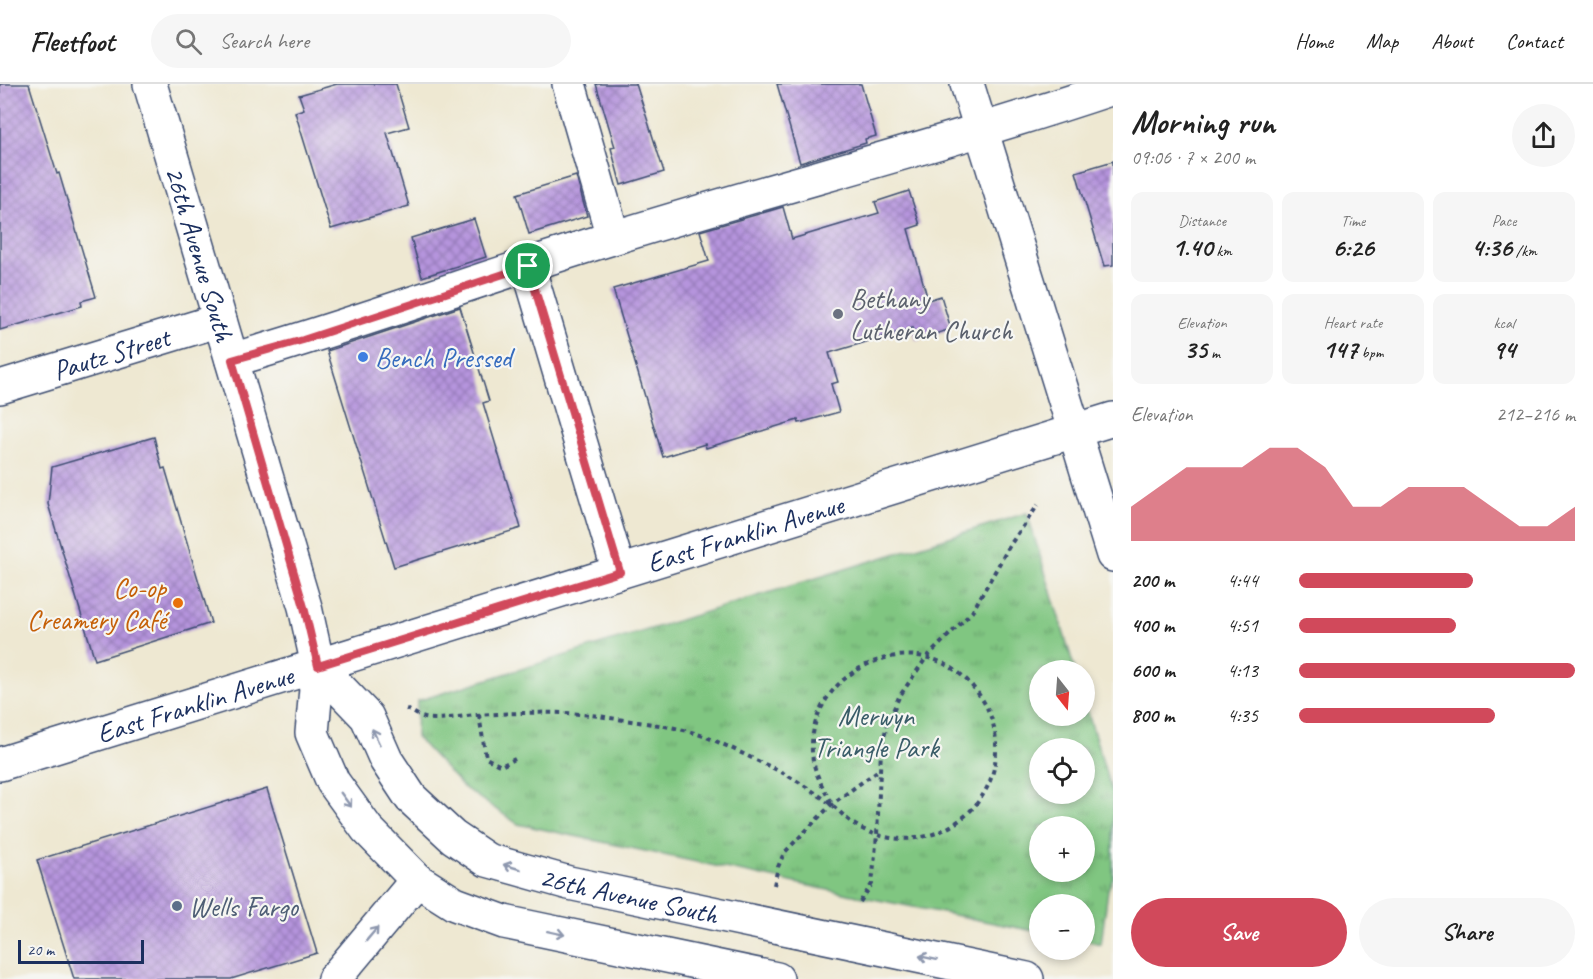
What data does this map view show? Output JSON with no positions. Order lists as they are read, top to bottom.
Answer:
{
  "streets": {
    "street": ["26th Avenue South", "Pautz Street", "East Franklin Avenue"]
  },
  "crossings": [
    ["26th Avenue South", "Pautz Street"],
    ["26th Avenue South", "East Franklin Avenue"]
  ],
  "parks": ["Merwyn Triangle Park"],
  "places": [
    "Bethany Lutheran Church",
    "Bench Pressed",
    "Co-op Creamery Café",
    "Wells Fargo"
  ],
  "scale_bar": "20 m",
  "north": "bottom",
  "page": {
    "header": "Fleetfoot",
    "search": "Search here",
    "nav": [
      "Home",
      "Map",
      "About",
      "Contact"
    ],
    "heading": ["Morning run", "09:06 · 7 × 200 m"],
    "stats": [
      ["Distance", "1.40 km"],
      ["Time", "6:26"],
      ["Pace", "4:36 /km"],
      ["Elevation", "35 m"],
      ["Heart rate", "147 bpm"],
      ["kcal", "94"]
    ],
    "chart": ["Elevation", "212–216 m"],
    "list": [
      {
        "name": "200 m",
        "note": "4:44"
      },
      {
        "name": "400 m",
        "note": "4:51"
      },
      {
        "name": "600 m",
        "note": "4:13"
      },
      {
        "name": "800 m",
        "note": "4:35"
      }
    ],
    "map_buttons": ["+", "−"],
    "buttons": ["Save", "Share"],
    "scale": "20 m"
  }
}
